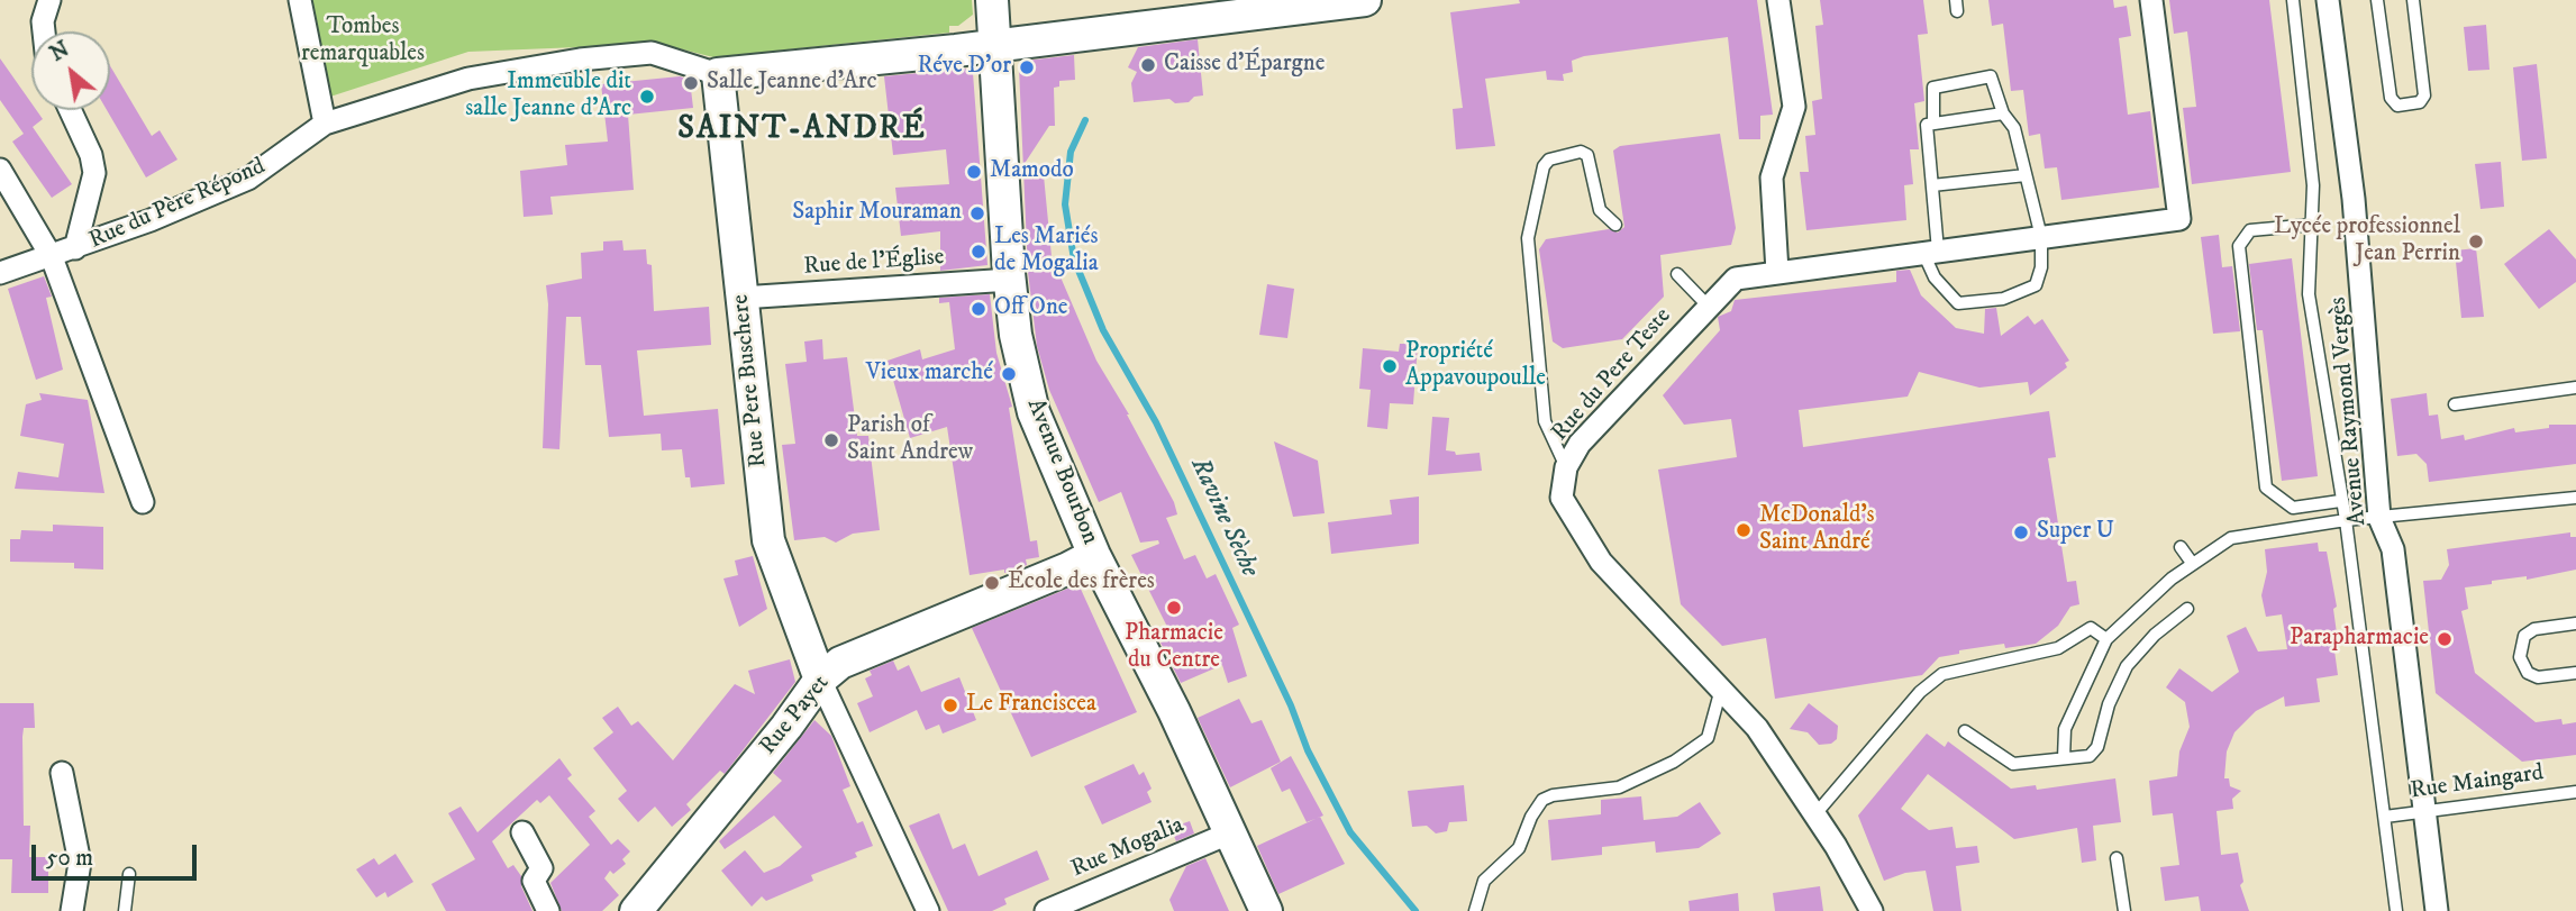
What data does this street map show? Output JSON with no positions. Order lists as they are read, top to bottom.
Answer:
{
  "streets": {
    "main road": [
      "Rue du Père Répond",
      "Rue Pere Buschere",
      "Avenue Bourbon",
      "Rue Payet"
    ],
    "street": [
      "Rue de l'Église",
      "Rue du Pere Teste",
      "Avenue Raymond Vergès",
      "Rue Mogalia"
    ],
    "lane": ["Rue Maingard"]
  },
  "crossings": [
    ["Rue du Père Répond", "Rue Pere Buschere"],
    ["Rue du Père Répond", "Avenue Bourbon"],
    ["Rue de l'Église", "Rue Pere Buschere"],
    ["Rue de l'Église", "Avenue Bourbon"],
    ["Rue Pere Buschere", "Rue Payet"],
    ["Avenue Raymond Vergès", "Rue Maingard"],
    ["Avenue Bourbon", "Rue Payet"],
    ["Avenue Bourbon", "Rue Mogalia"]
  ],
  "districts": ["SAINT-ANDRÉ"],
  "water": ["Ravine Sèche"],
  "parks": ["Tombes remarquables"],
  "places": [
    "Caisse d'Épargne",
    "Réve D'or",
    "Salle Jeanne d'Arc",
    "Immeuble dit salle Jeanne d'Arc",
    "Mamodo",
    "Saphir Mouraman",
    "Lycée professionnel Jean Perrin",
    "Les Mariés de Mogalia",
    "Off One",
    "Propriété Appavoupoulle",
    "Vieux marché",
    "Parish of Saint Andrew",
    "McDonald's Saint André",
    "Super U",
    "École des frères",
    "Pharmacie du Centre",
    "Parapharmacie",
    "Le Franciscea"
  ],
  "scale_bar": "50 m",
  "north": "top left"
}
